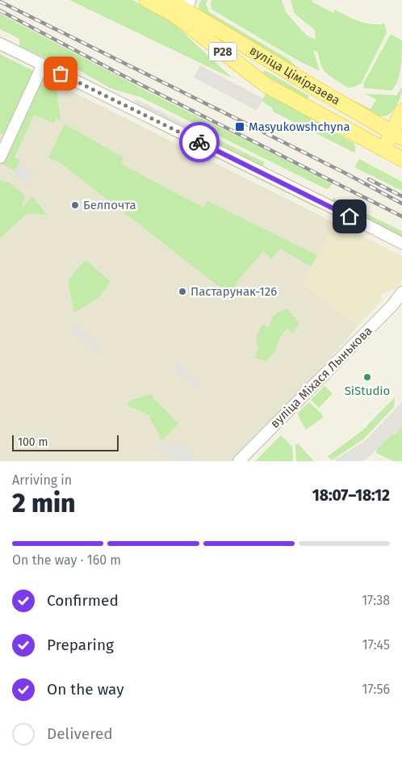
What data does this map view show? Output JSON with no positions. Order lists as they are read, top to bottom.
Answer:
{
  "streets": {
    "main road": ["Р28", "вуліца Ціміразева"],
    "street": ["вуліца Міхася Лынькова"]
  },
  "places": {
    "transit": ["Masyukowshchyna"],
    "other": ["Белпочта", "Пастарунак-126", "SiStudio"]
  },
  "scale_bar": "100 m",
  "page": {
    "scale": "100 m",
    "heading": ["2 min", "Arriving in", "18:07–18:12"],
    "bar": "On the way · 160 m",
    "list": [
      ["Confirmed", "17:38"],
      ["Preparing", "17:45"],
      ["On the way", "17:56"],
      "Delivered"
    ]
  }
}
